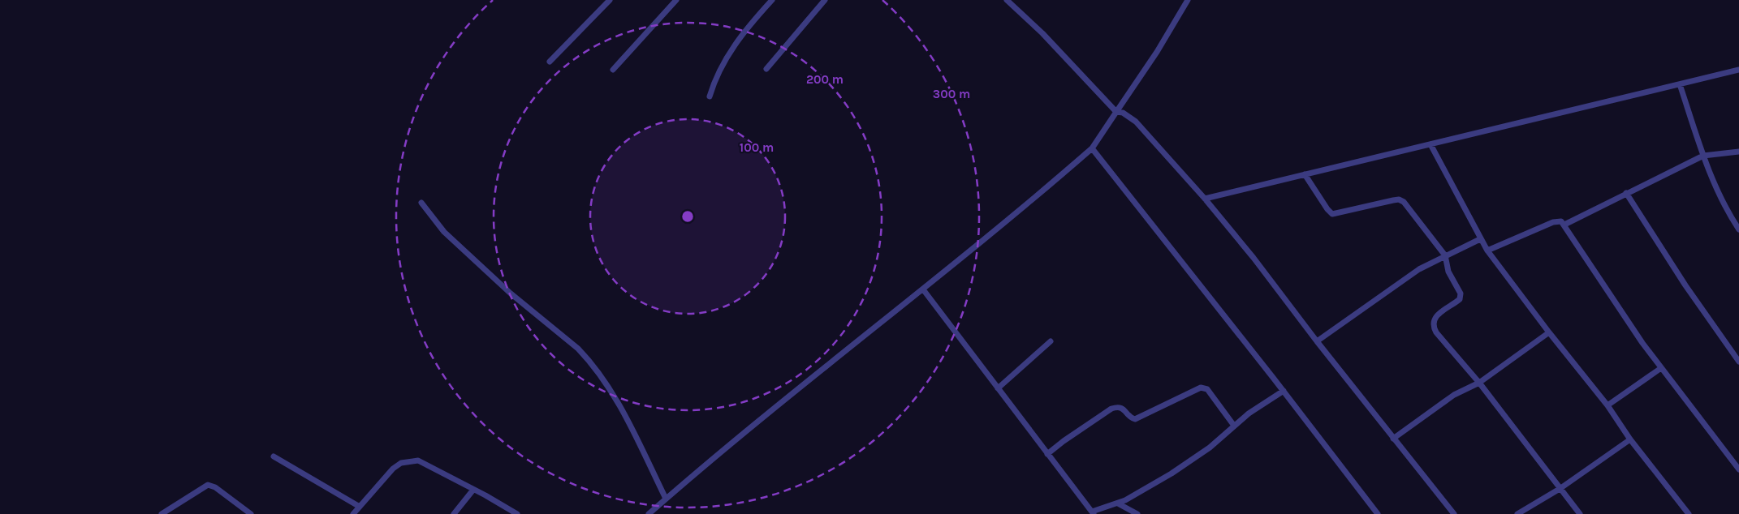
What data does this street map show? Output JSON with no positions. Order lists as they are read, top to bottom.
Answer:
{
  "rings": ["200 m", "300 m", "100 m"]
}
